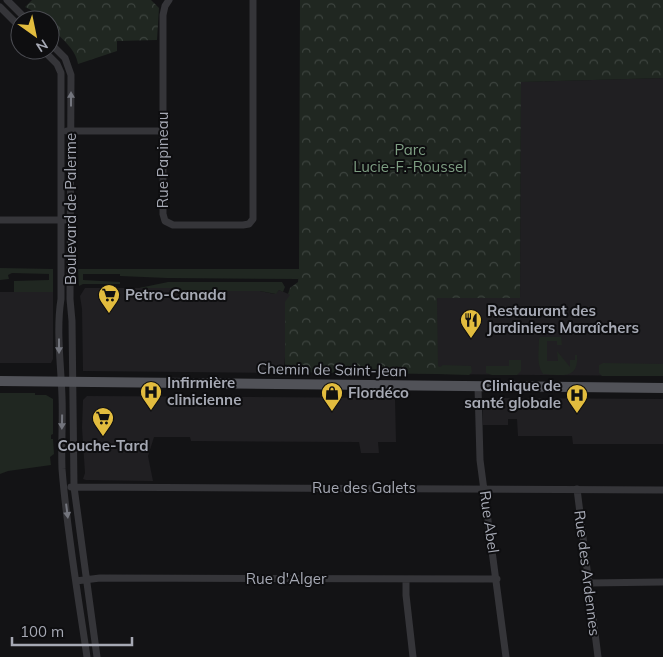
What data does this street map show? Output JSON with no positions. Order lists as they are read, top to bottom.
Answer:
{
  "streets": {
    "main road": ["Chemin de Saint-Jean"],
    "street": [
      "Rue Papineau",
      "Boulevard de Palerme",
      "Rue des Galets",
      "Rue Abel",
      "Rue des Ardennes",
      "Rue d'Alger"
    ]
  },
  "crossings": [
    ["Boulevard de Palerme", "Chemin de Saint-Jean"],
    ["Boulevard de Palerme", "Rue des Galets"],
    ["Boulevard de Palerme", "Rue d'Alger"],
    ["Chemin de Saint-Jean", "Rue Abel"],
    ["Rue des Galets", "Rue Abel"],
    ["Rue des Galets", "Rue des Ardennes"],
    ["Rue Abel", "Rue d'Alger"]
  ],
  "parks": ["Parc Lucie-F.-Roussel"],
  "places": {
    "supermarket": ["Petro-Canada", "Couche-Tard"],
    "restaurant": ["Restaurant des Jardiniers Maraîchers"],
    "hospital": ["Infirmière clinicienne", "Clinique de santé globale"],
    "shop": ["Flordéco"]
  },
  "scale_bar": "100 m",
  "north": "bottom right"
}
